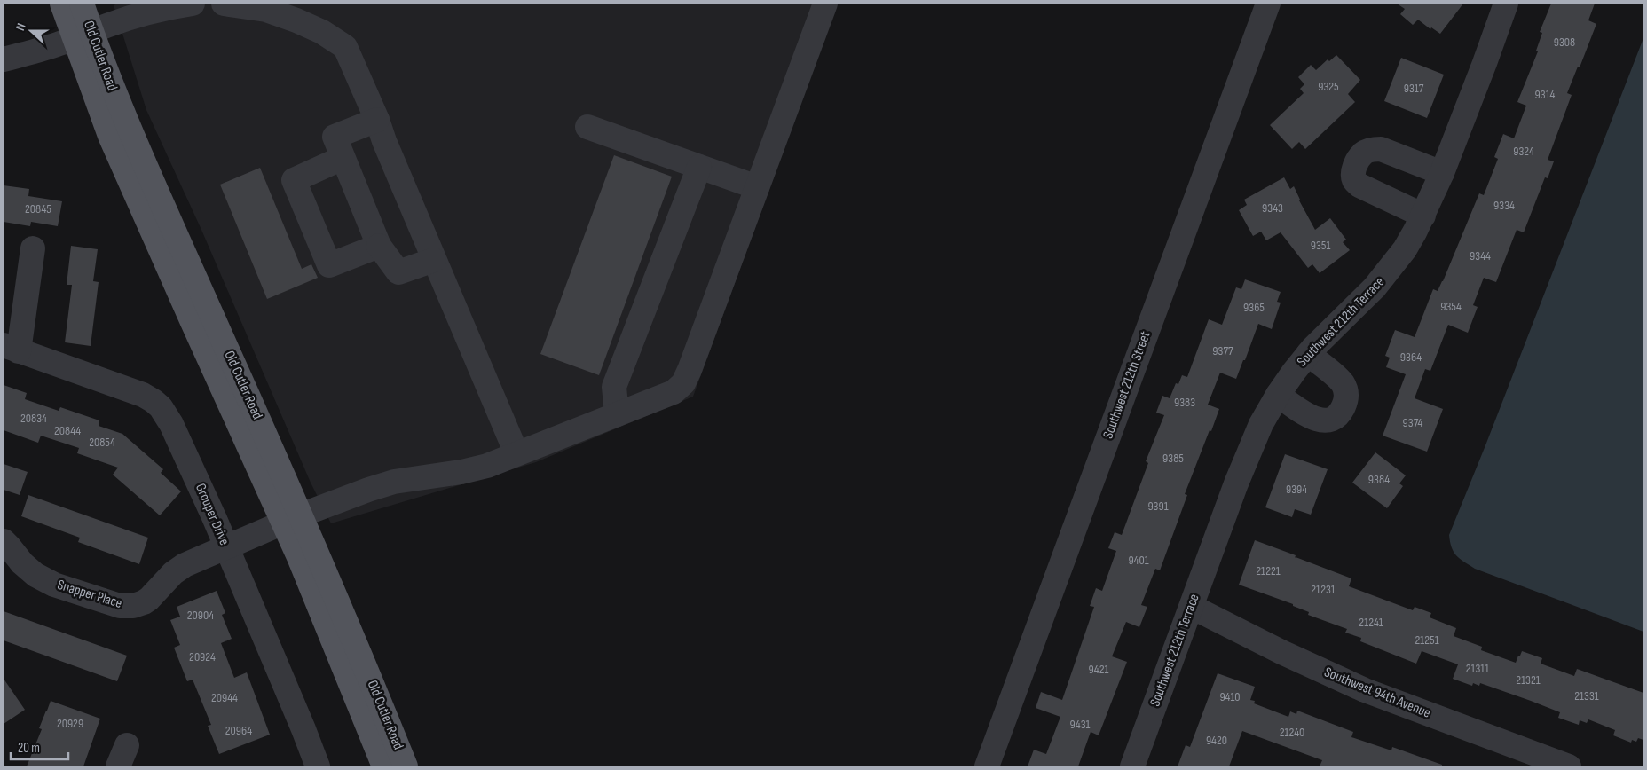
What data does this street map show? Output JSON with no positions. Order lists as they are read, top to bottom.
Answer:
{
  "streets": {
    "main road": ["Old Cutler Road"],
    "street": [
      "Southwest 212th Terrace",
      "Southwest 212th Street",
      "Grouper Drive",
      "Snapper Place",
      "Southwest 94th Avenue"
    ]
  },
  "crossings": [
    ["Old Cutler Road", "Snapper Place"],
    ["Southwest 212th Terrace", "Southwest 94th Avenue"],
    ["Grouper Drive", "Snapper Place"]
  ],
  "house_numbers": [
    "9308",
    "9325",
    "9317",
    "9314",
    "9324",
    "9334",
    "9343",
    "20845",
    "9351",
    "9344",
    "9354",
    "9365",
    "9377",
    "9364",
    "9383",
    "20834",
    "9374",
    "20844",
    "20854",
    "9385",
    "9384",
    "9394",
    "9391",
    "9401",
    "21221",
    "21231",
    "20904",
    "21241",
    "21251",
    "20924",
    "21311",
    "9421",
    "21321",
    "21331",
    "9410",
    "20944",
    "20929",
    "9431",
    "20964",
    "21240",
    "9420"
  ],
  "scale_bar": "20 m",
  "north": "left"
}
